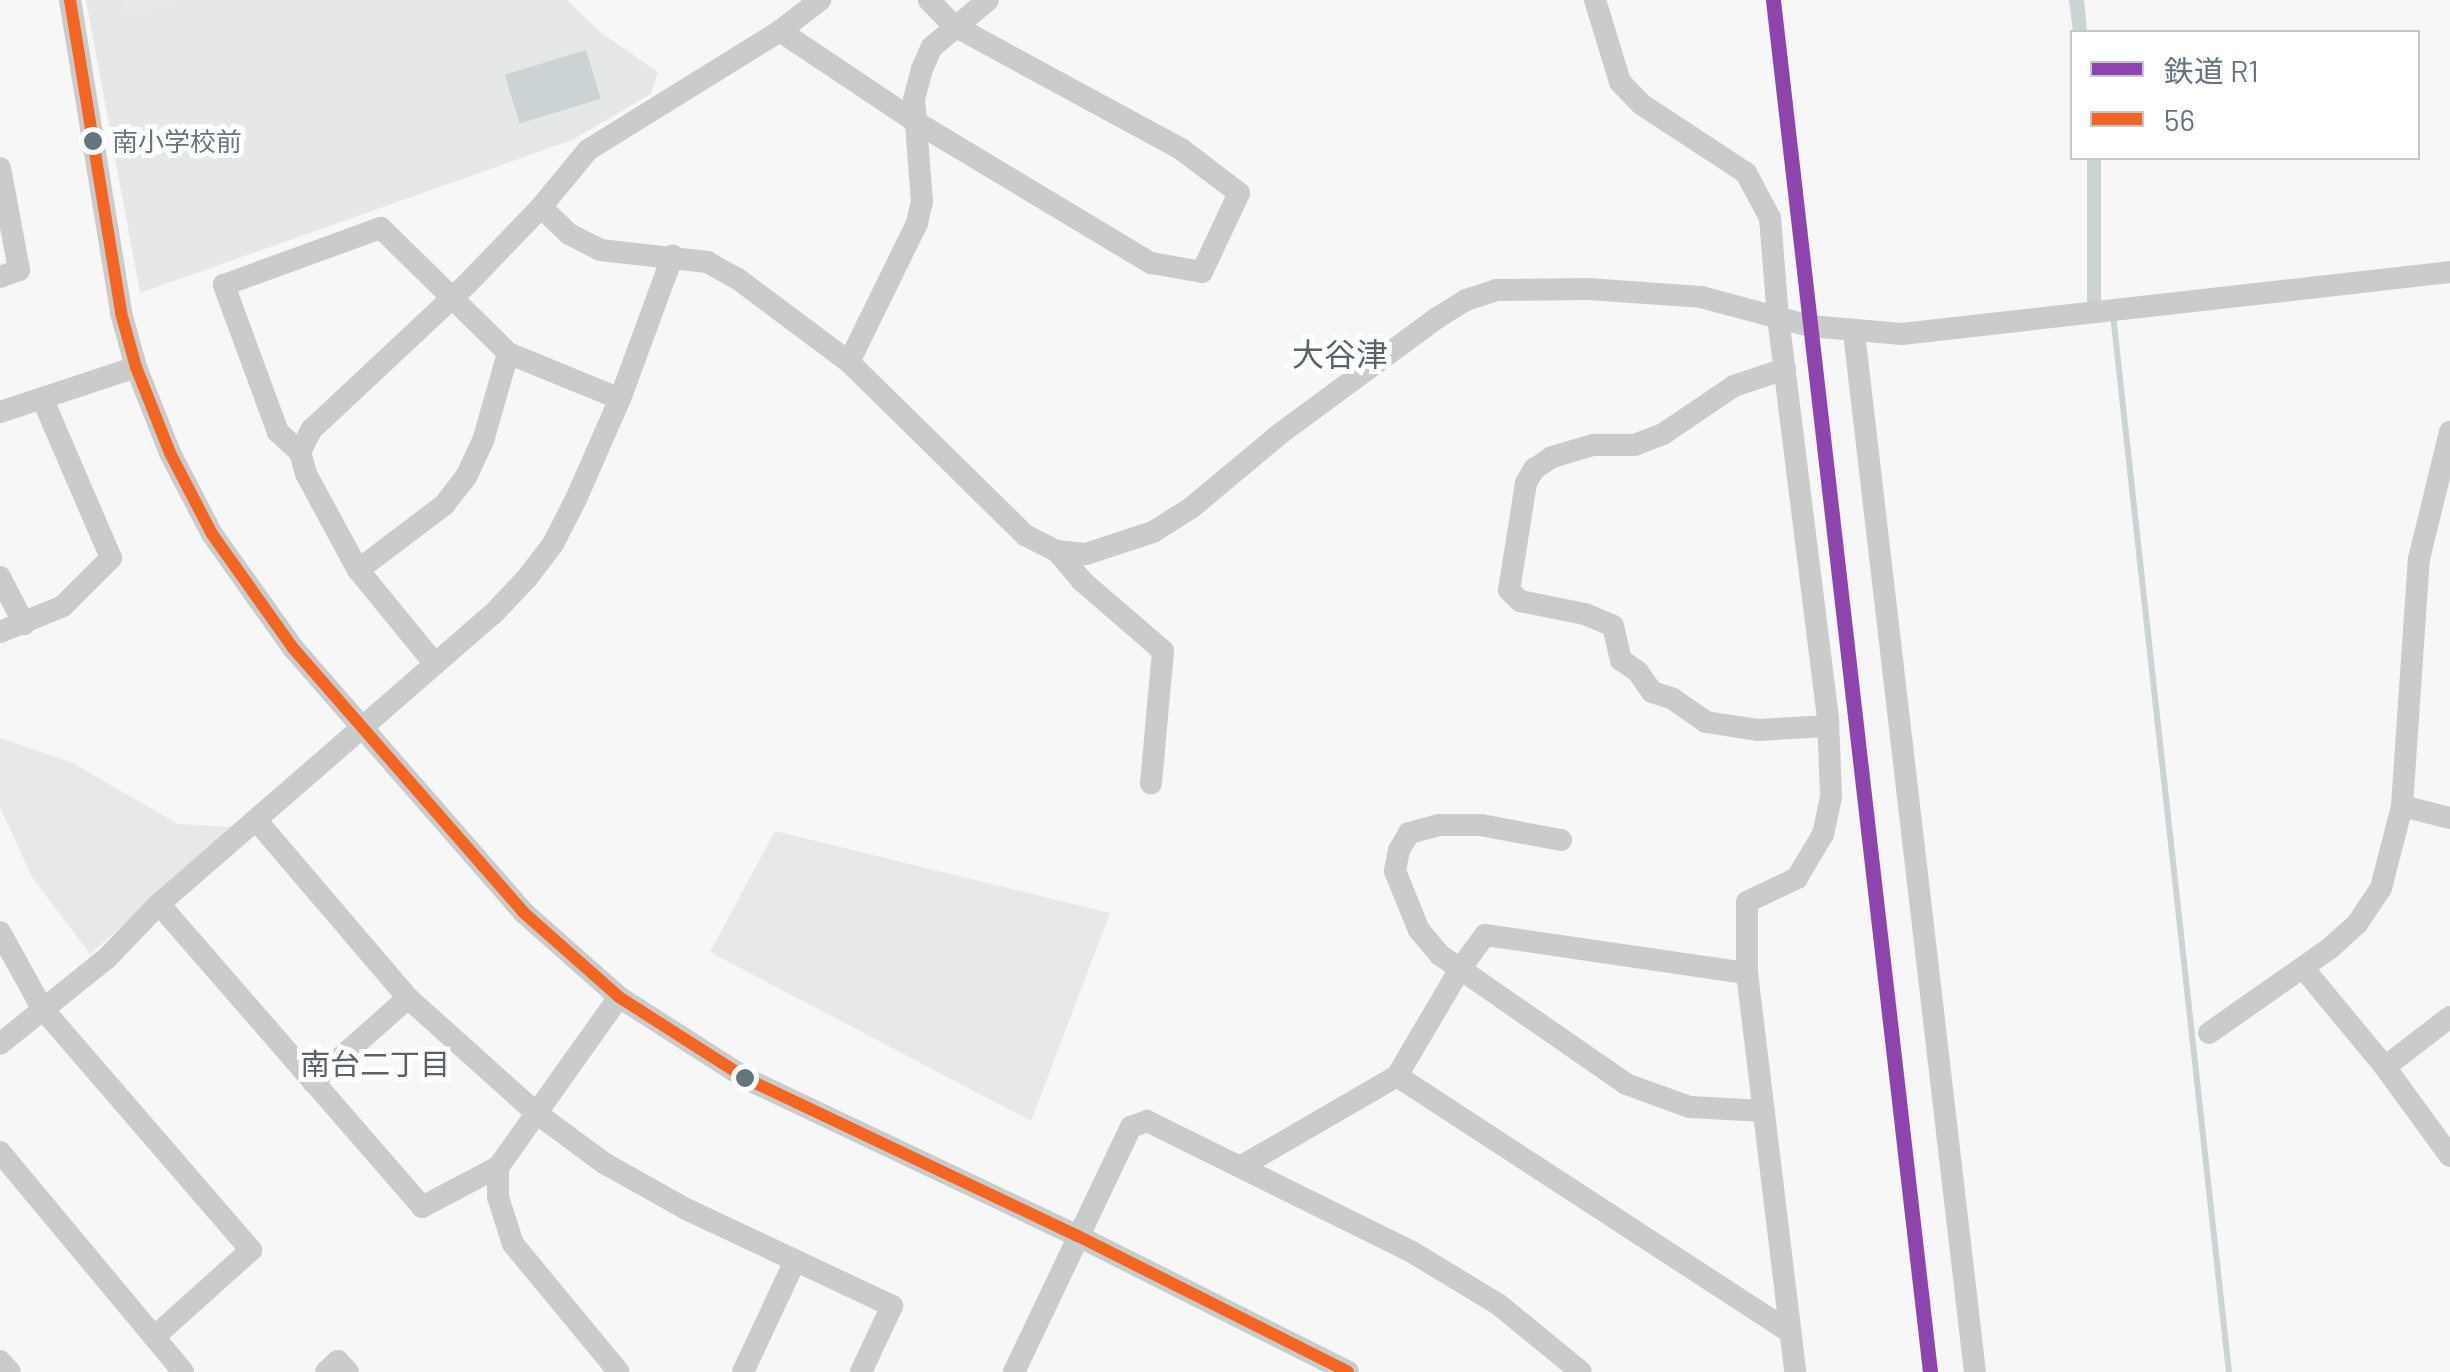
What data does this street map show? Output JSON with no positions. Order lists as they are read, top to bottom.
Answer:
{
  "districts": ["大谷津", "南台二丁目"],
  "places": ["南小学校前"],
  "lines": ["rail line R1", "transit line 56"],
  "legend": ["鉄道 R1", "56"]
}
